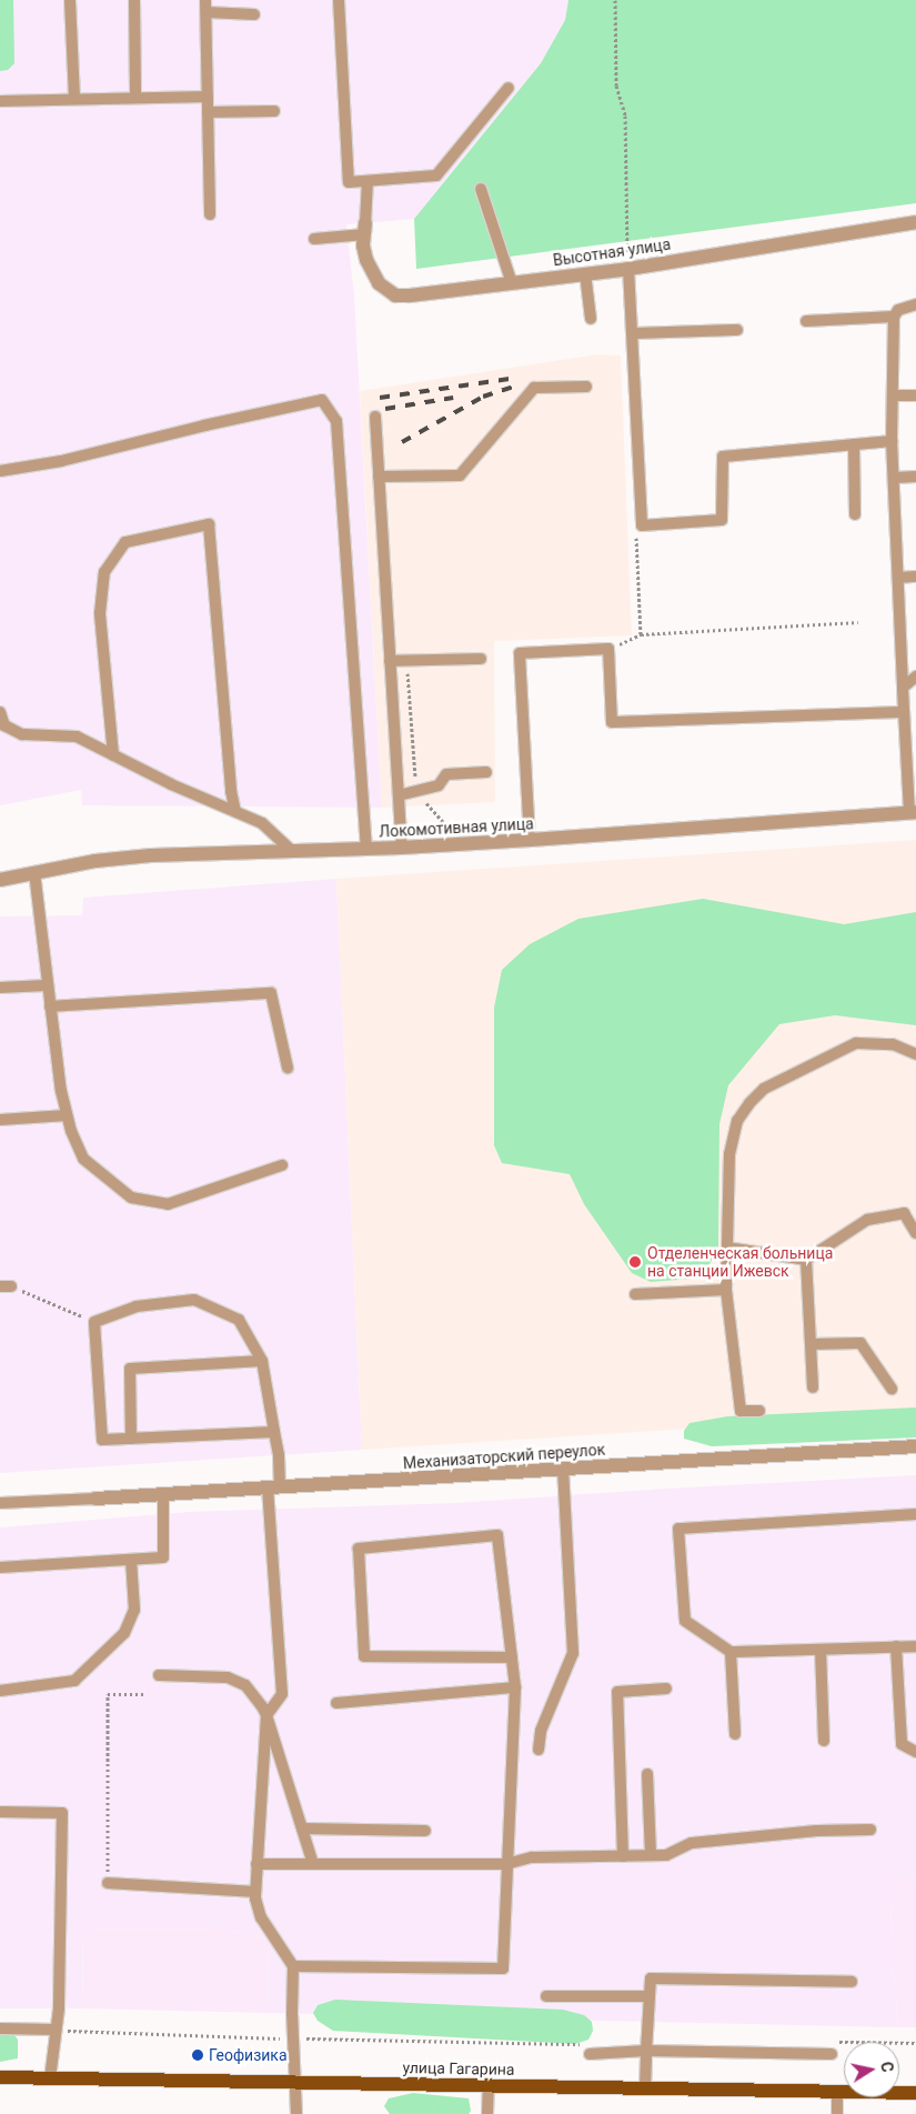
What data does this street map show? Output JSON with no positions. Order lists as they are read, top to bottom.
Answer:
{
  "streets": {
    "main road": ["улица Гагарина"],
    "street": ["Высотная улица", "Локомотивная улица", "Механизаторский переулок"]
  },
  "places": ["Отделенческая больница на станции Ижевск", "Геофизика"],
  "north": "right"
}
